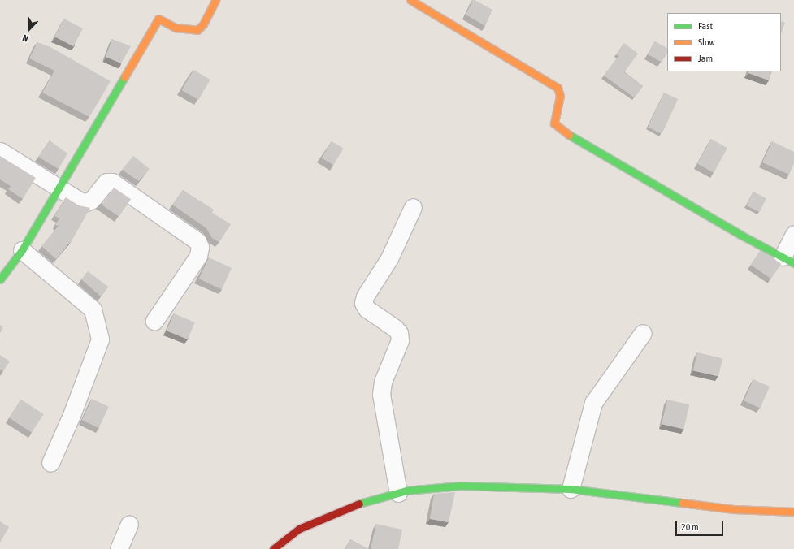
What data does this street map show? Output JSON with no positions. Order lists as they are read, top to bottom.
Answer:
{
  "legend": ["Fast", "Slow", "Jam"],
  "scale_bar": "20 m",
  "north": "bottom left"
}
